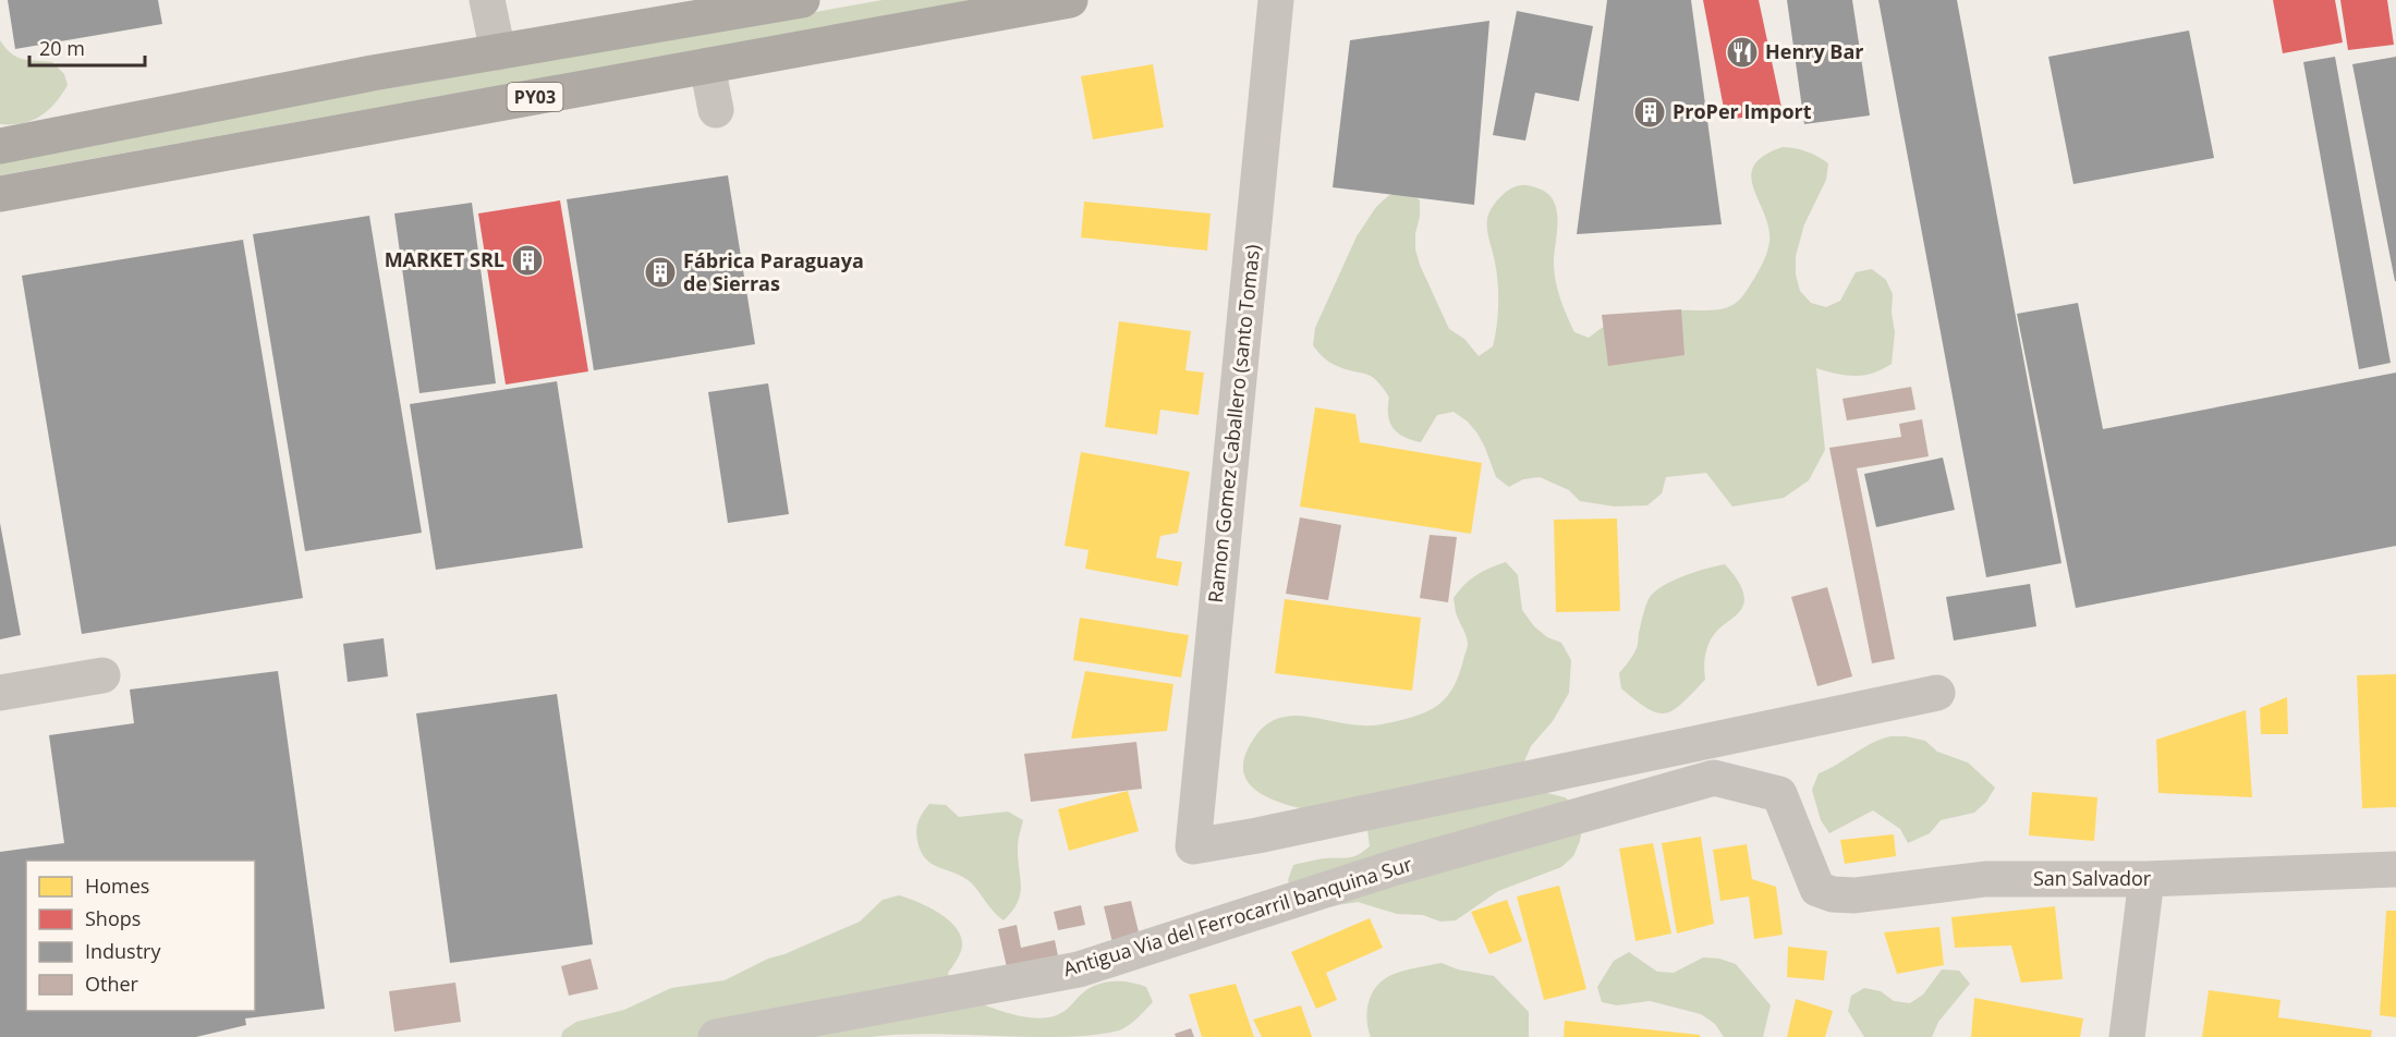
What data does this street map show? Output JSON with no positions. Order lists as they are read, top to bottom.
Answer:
{
  "streets": {
    "highway": ["PY03"],
    "street": ["Ramon Gomez Caballero (santo Tomas)", "San Salvador", "Antigua Via del Ferrocarril banquina Sur"]
  },
  "crossings": [
    ["San Salvador", "Antigua Via del Ferrocarril banquina Sur"]
  ],
  "places": {
    "restaurant": ["Henry Bar"],
    "building": ["ProPer Import", "MARKET SRL", "Fábrica Paraguaya de Sierras"]
  },
  "legend": [
    "Homes",
    "Shops",
    "Industry",
    "Other"
  ],
  "scale_bar": "20 m"
}
